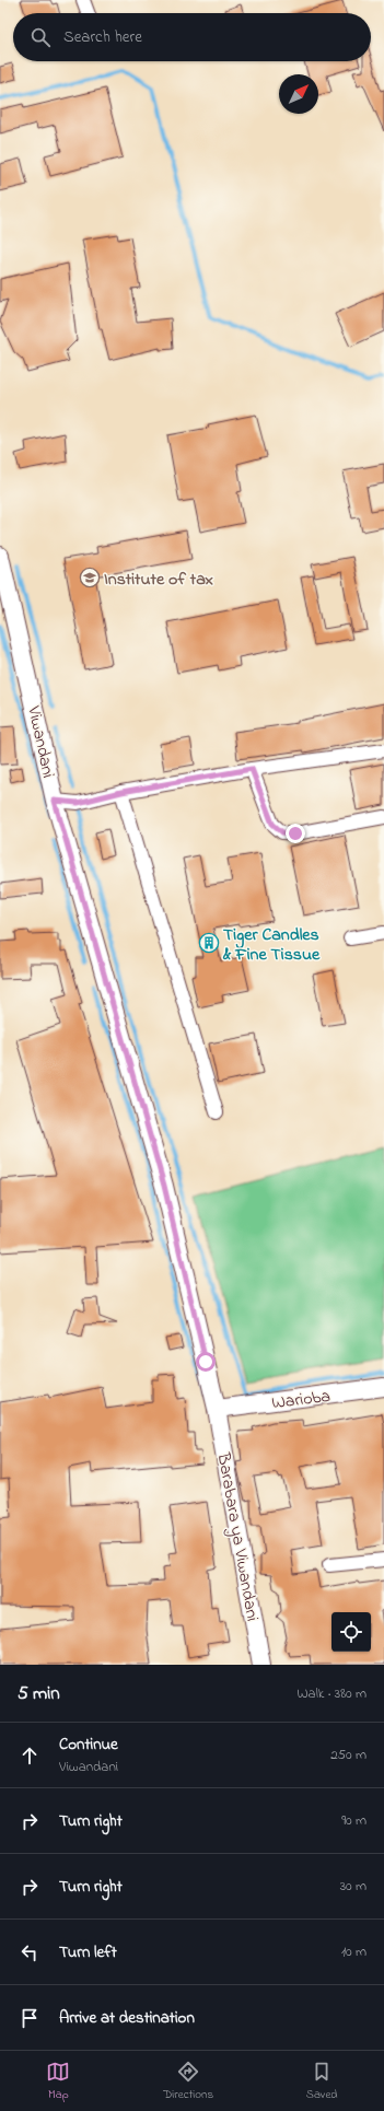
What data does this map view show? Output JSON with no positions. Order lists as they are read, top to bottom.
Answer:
{
  "streets": {
    "street": ["Viwandani", "Warioba", "Barabara ya Viwandani"]
  },
  "crossings": [
    ["Viwandani", "Warioba"],
    ["Viwandani", "Barabara ya Viwandani"],
    ["Warioba", "Barabara ya Viwandani"]
  ],
  "places": {
    "school or university": ["Institute of tax"],
    "building": ["Tiger Candles & Fine Tissue"]
  },
  "north": "top right",
  "page": {
    "search": "Search here",
    "heading": ["5 min", "Walk · 380 m"],
    "list": [
      ["Continue", "Viwandani", "250 m"],
      ["Turn right", "90 m"],
      ["Turn right", "30 m"],
      ["Turn left", "10 m"],
      "Arrive at destination"
    ],
    "nav": ["Map", "Directions", "Saved"]
  }
}
